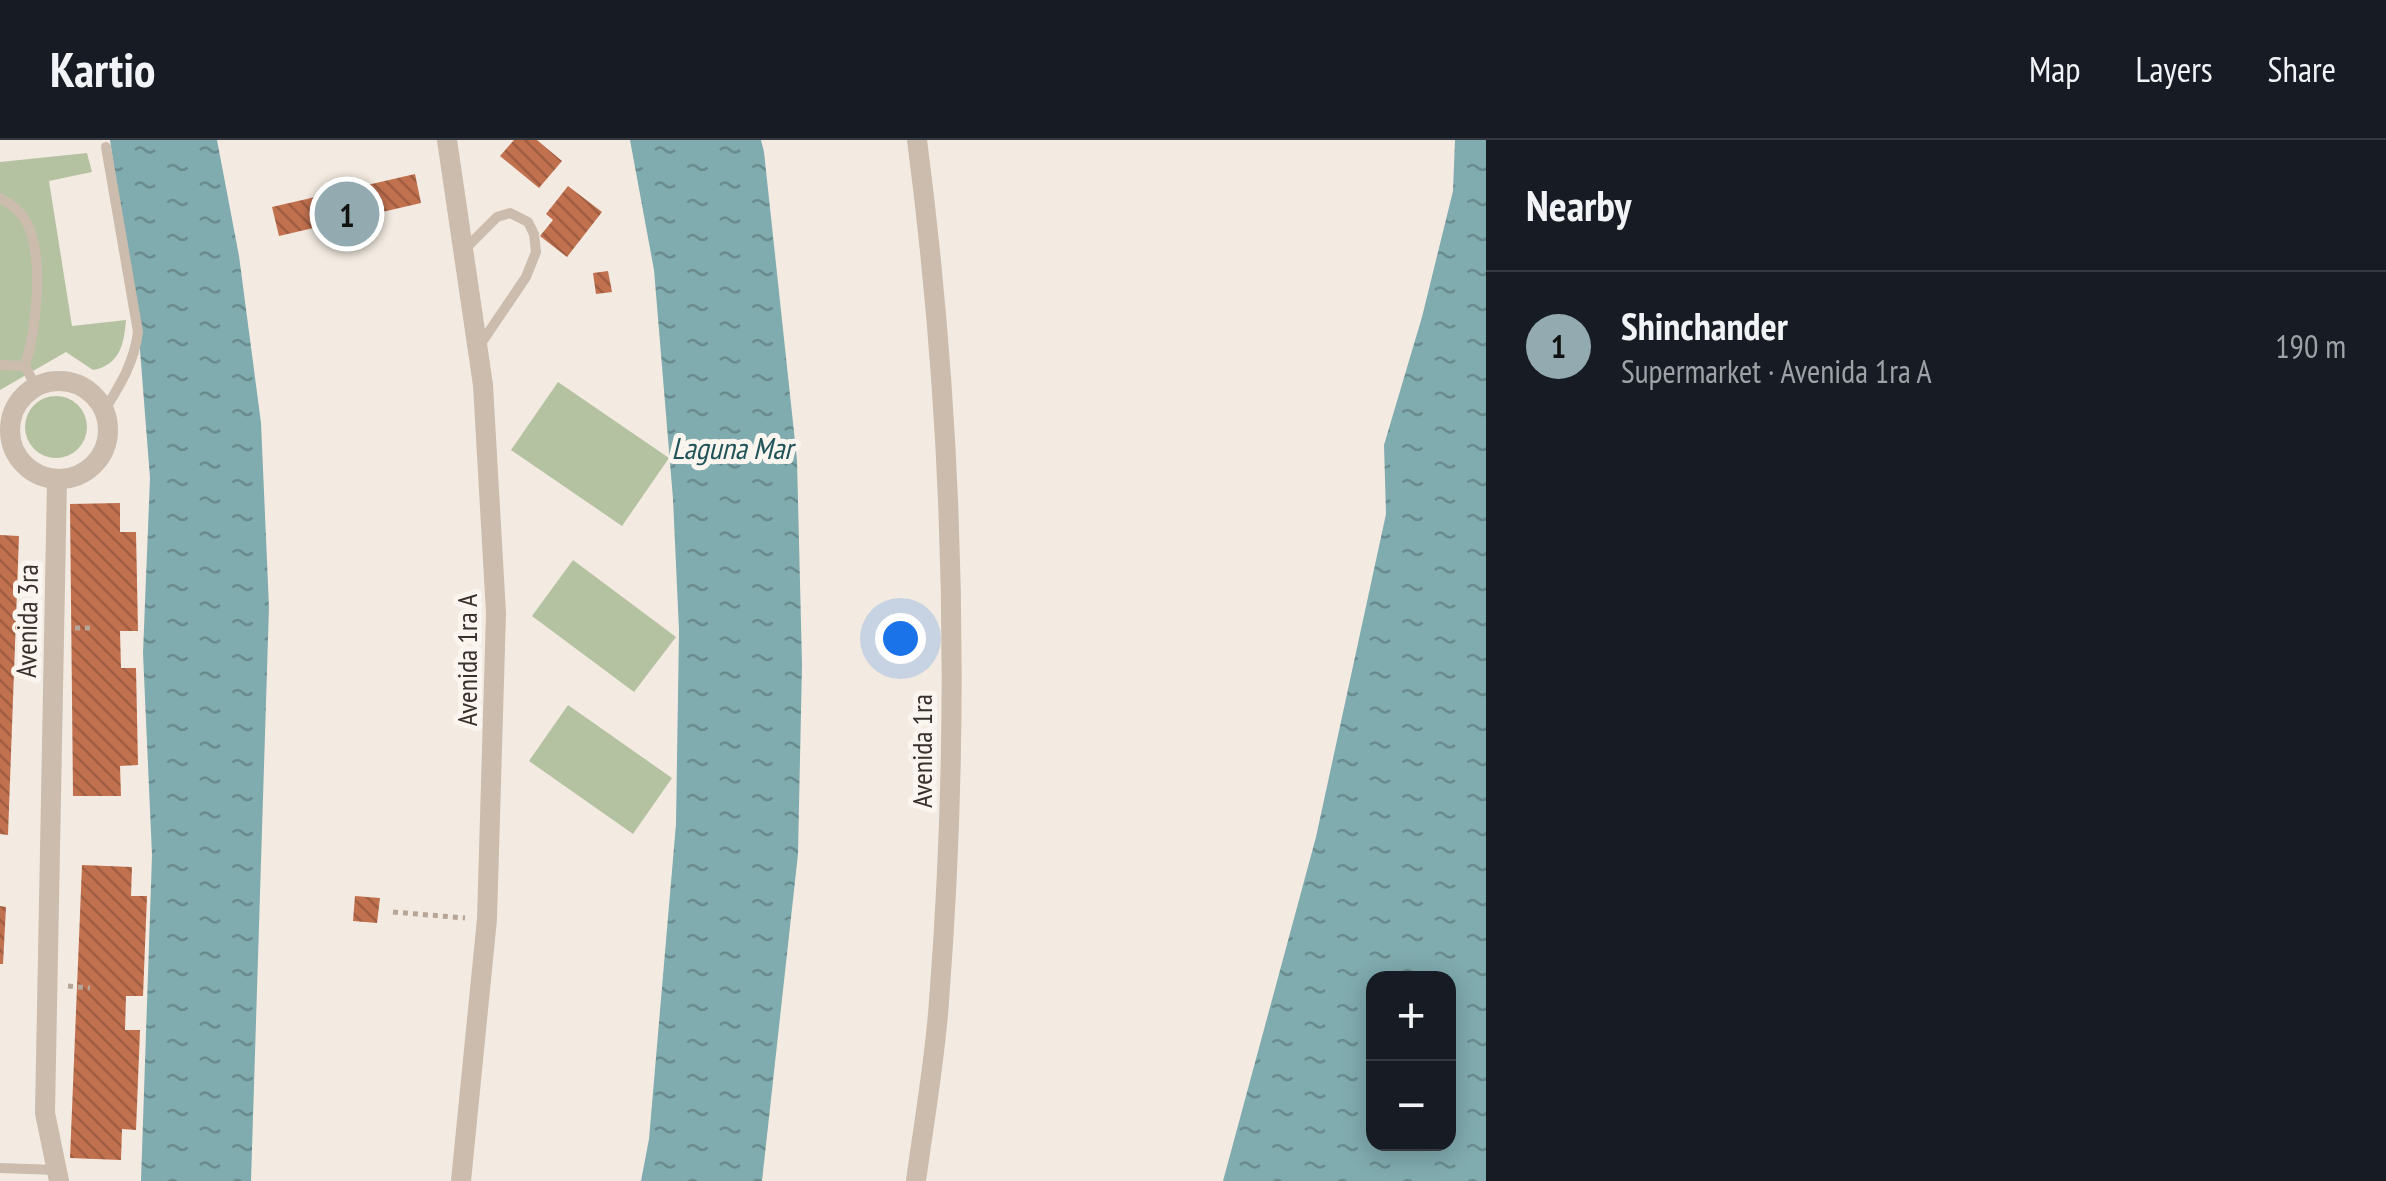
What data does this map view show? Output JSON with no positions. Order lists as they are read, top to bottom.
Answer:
{
  "streets": {
    "street": ["Avenida 3ra", "Avenida 1ra A", "Avenida 1ra"]
  },
  "water": ["Laguna Mar"],
  "page": {
    "header": "Kartio",
    "nav": ["Map", "Layers", "Share"],
    "heading": "Nearby",
    "pins": "1",
    "list": [
      {
        "mark": "1",
        "name": "Shinchander",
        "note": "Supermarket · Avenida 1ra A",
        "value": "190 m"
      }
    ],
    "map_buttons": ["+", "−"]
  }
}
